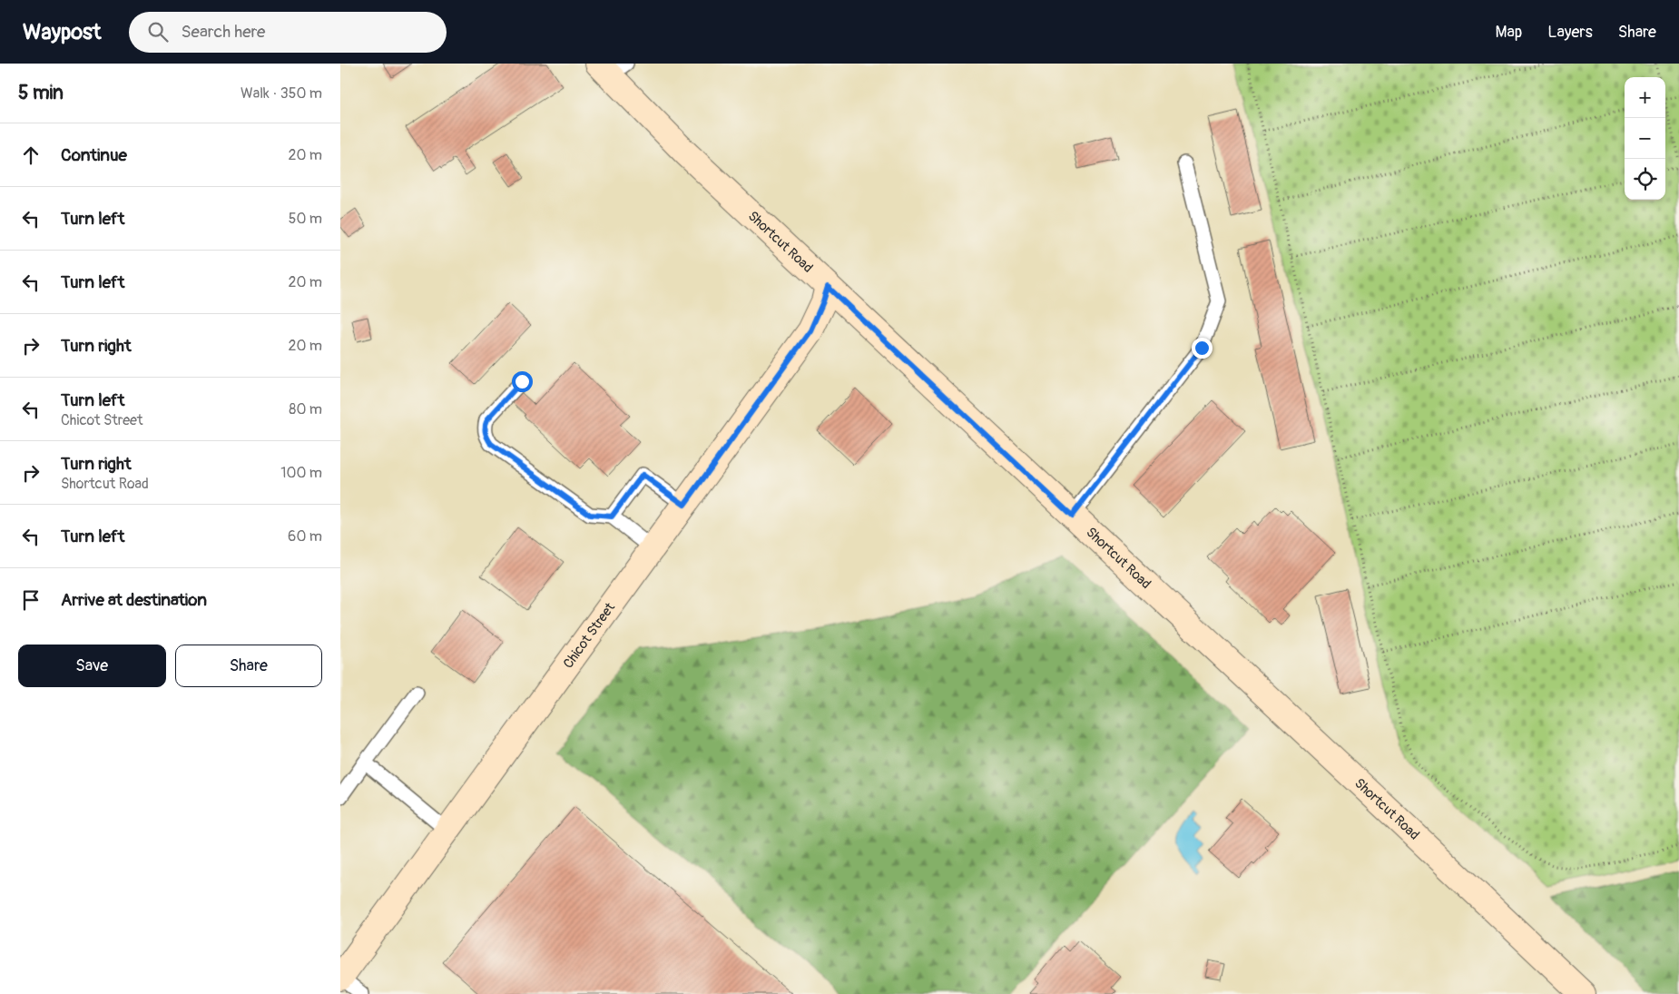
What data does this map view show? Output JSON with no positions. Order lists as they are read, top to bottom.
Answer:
{
  "streets": {
    "main road": ["Shortcut Road", "Chicot Street"]
  },
  "crossings": [
    ["Shortcut Road", "Chicot Street"]
  ],
  "page": {
    "header": "Waypost",
    "search": "Search here",
    "nav": ["Map", "Layers", "Share"],
    "heading": ["5 min", "Walk · 350 m"],
    "map_buttons": ["+", "−"],
    "list": [
      ["Continue", "20 m"],
      ["Turn left", "50 m"],
      ["Turn left", "20 m"],
      ["Turn right", "20 m"],
      ["Turn left", "Chicot Street", "80 m"],
      ["Turn right", "Shortcut Road", "100 m"],
      ["Turn left", "60 m"],
      "Arrive at destination"
    ],
    "buttons": ["Save", "Share"]
  }
}
